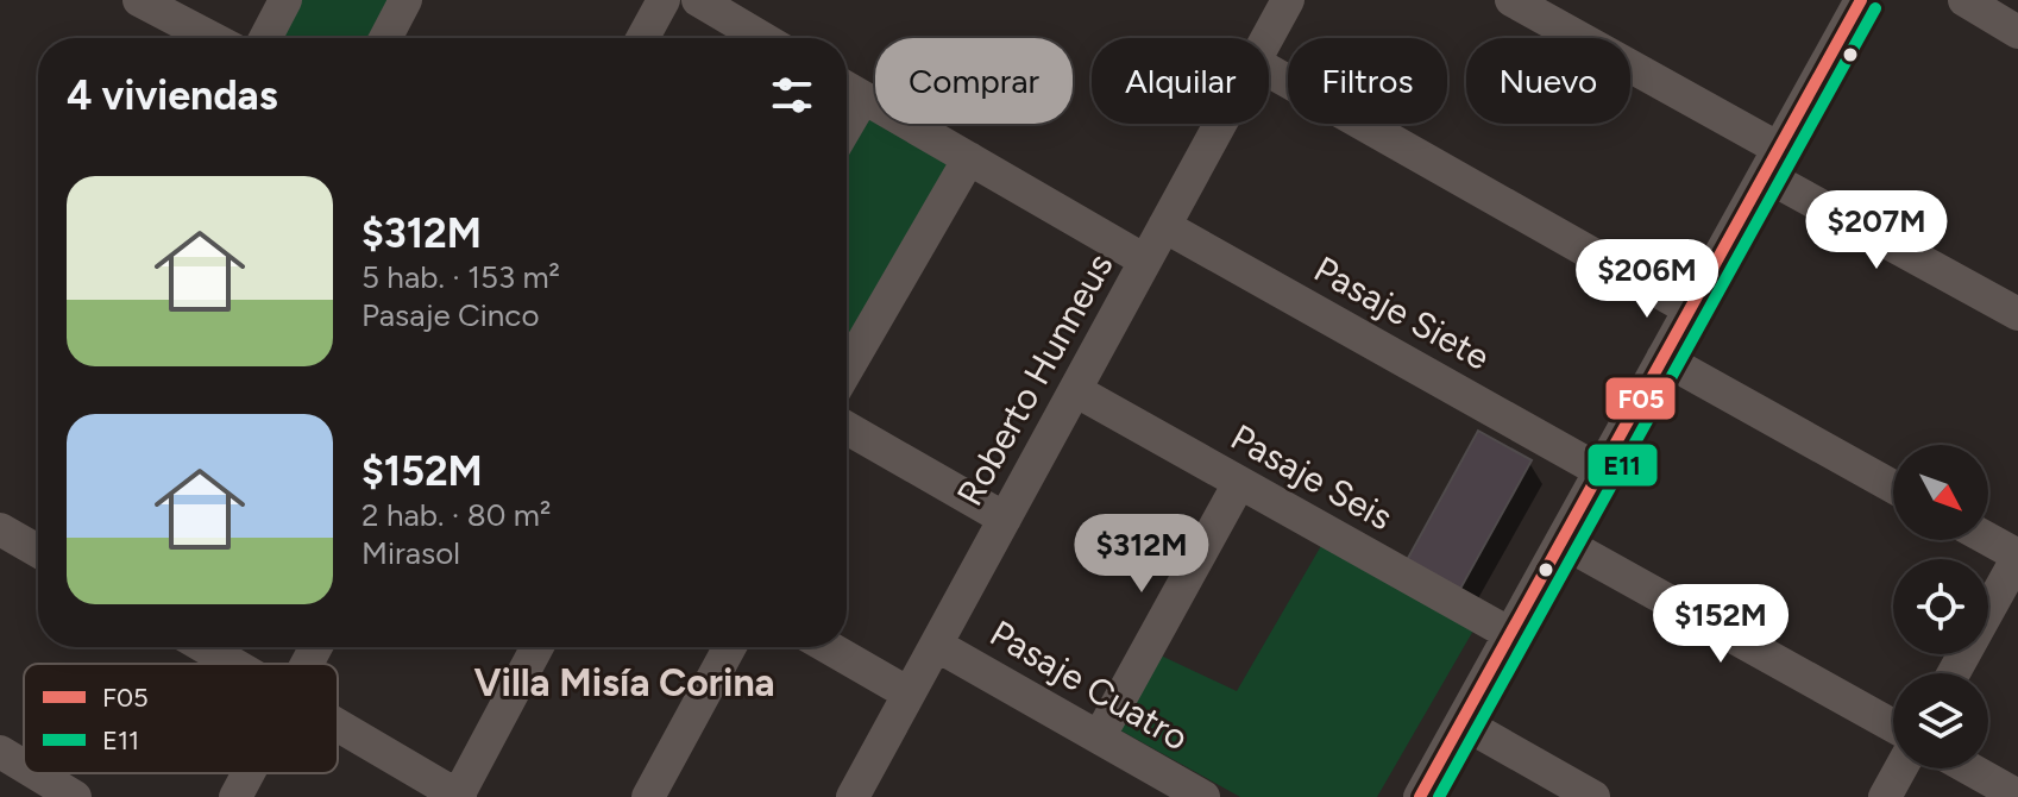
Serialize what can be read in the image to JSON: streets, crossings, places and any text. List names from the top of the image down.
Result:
{
  "streets": {
    "street": [
      "Pasaje Siete",
      "Roberto Hunneus",
      "Pasaje Seis",
      "Pasaje Cuatro"
    ]
  },
  "crossings": [
    ["Pasaje Siete", "Roberto Hunneus"],
    ["Roberto Hunneus", "Pasaje Seis"],
    ["Roberto Hunneus", "Pasaje Cuatro"]
  ],
  "districts": ["Villa Misía Corina"],
  "lines": ["transit line F05", "transit line E11"],
  "legend": ["F05", "E11"],
  "north": "bottom right",
  "page": {
    "chip": [
      "Comprar",
      "Alquilar",
      "Filtros",
      "Nuevo"
    ],
    "heading": "4 viviendas",
    "list": [
      {
        "name": "$312M",
        "note": "5 hab. · 153 m² · Pasaje Cinco"
      },
      {
        "name": "$152M",
        "note": "2 hab. · 80 m² · Mirasol"
      }
    ],
    "price": [
      "$207M",
      "$206M",
      "$312M",
      "$152M"
    ]
  }
}
